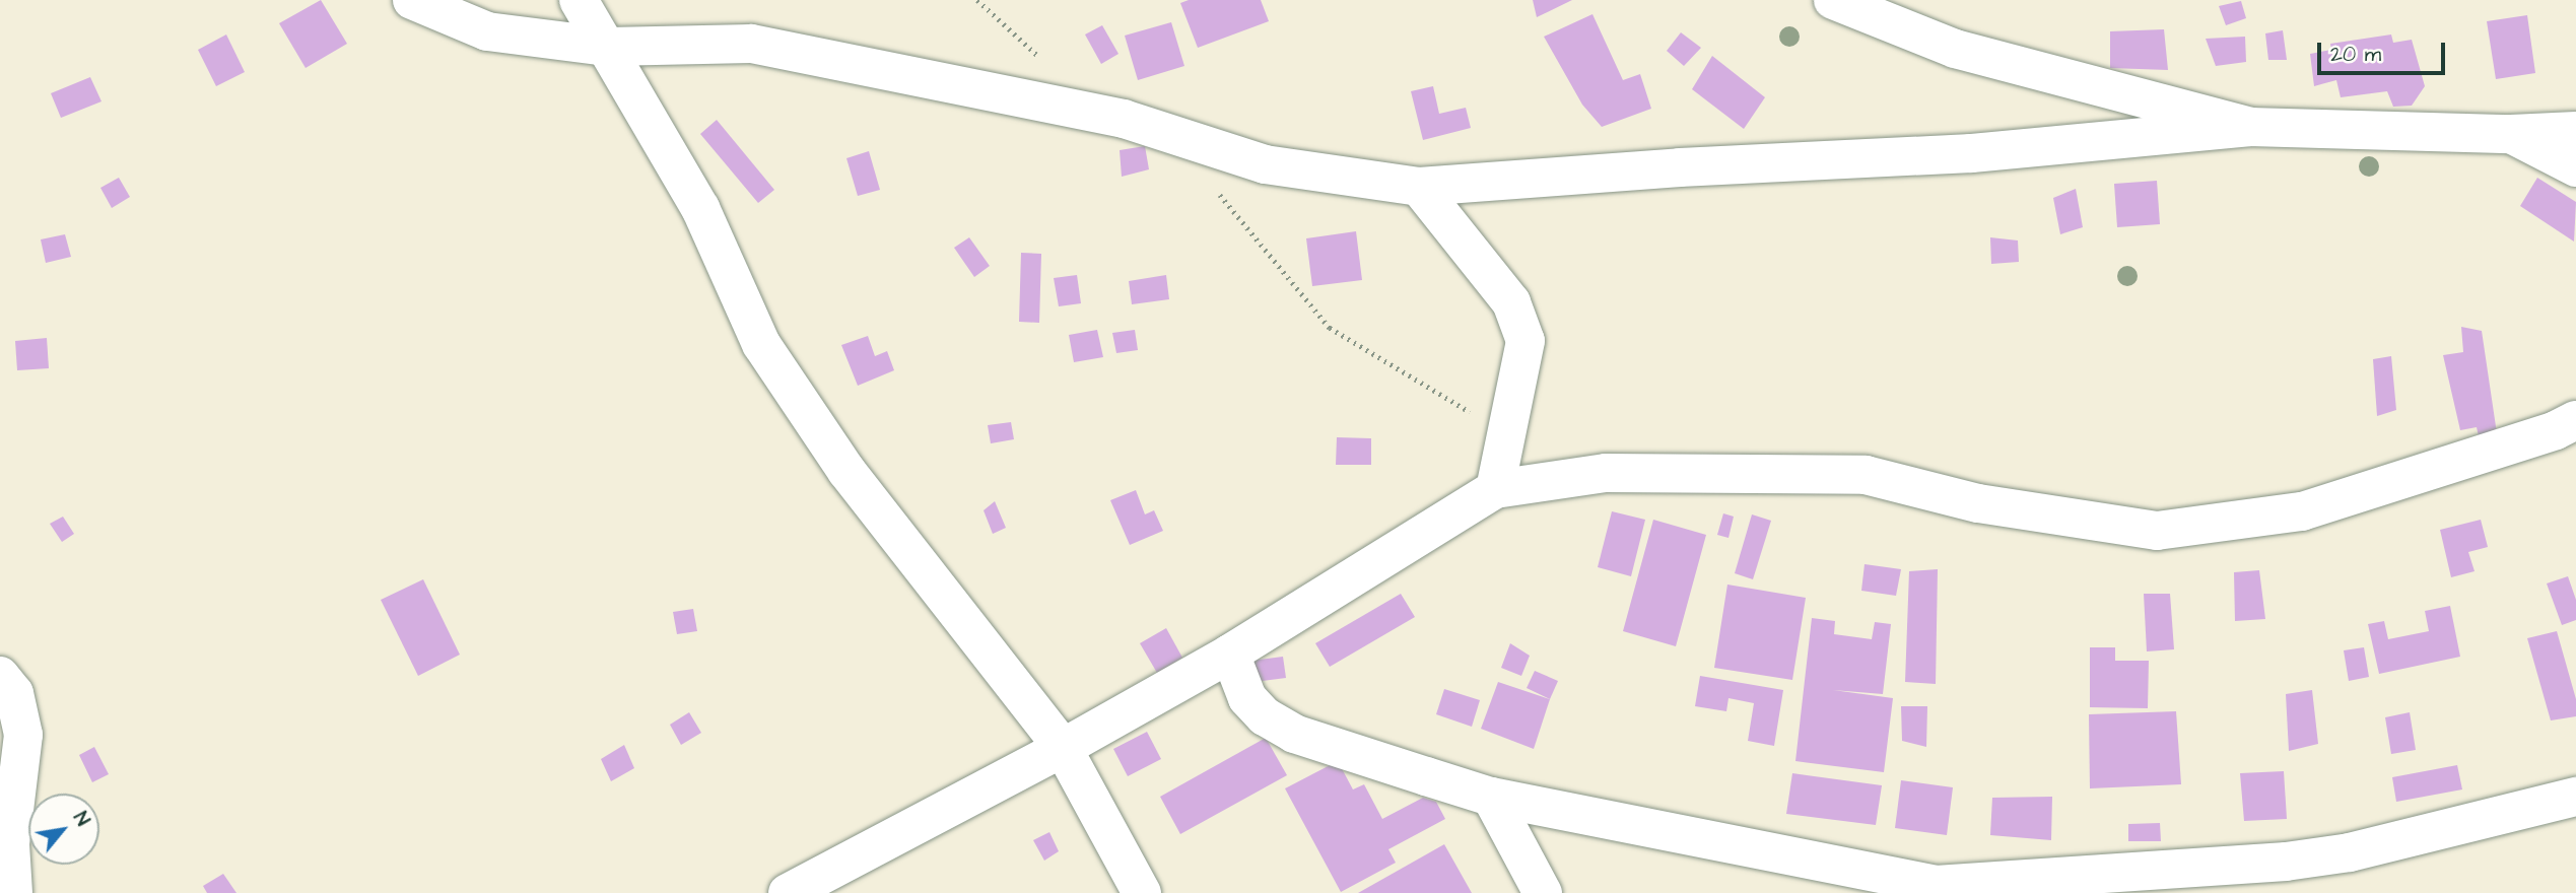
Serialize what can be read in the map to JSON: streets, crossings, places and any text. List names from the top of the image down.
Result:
{
  "scale_bar": "20 m",
  "north": "top right"
}
